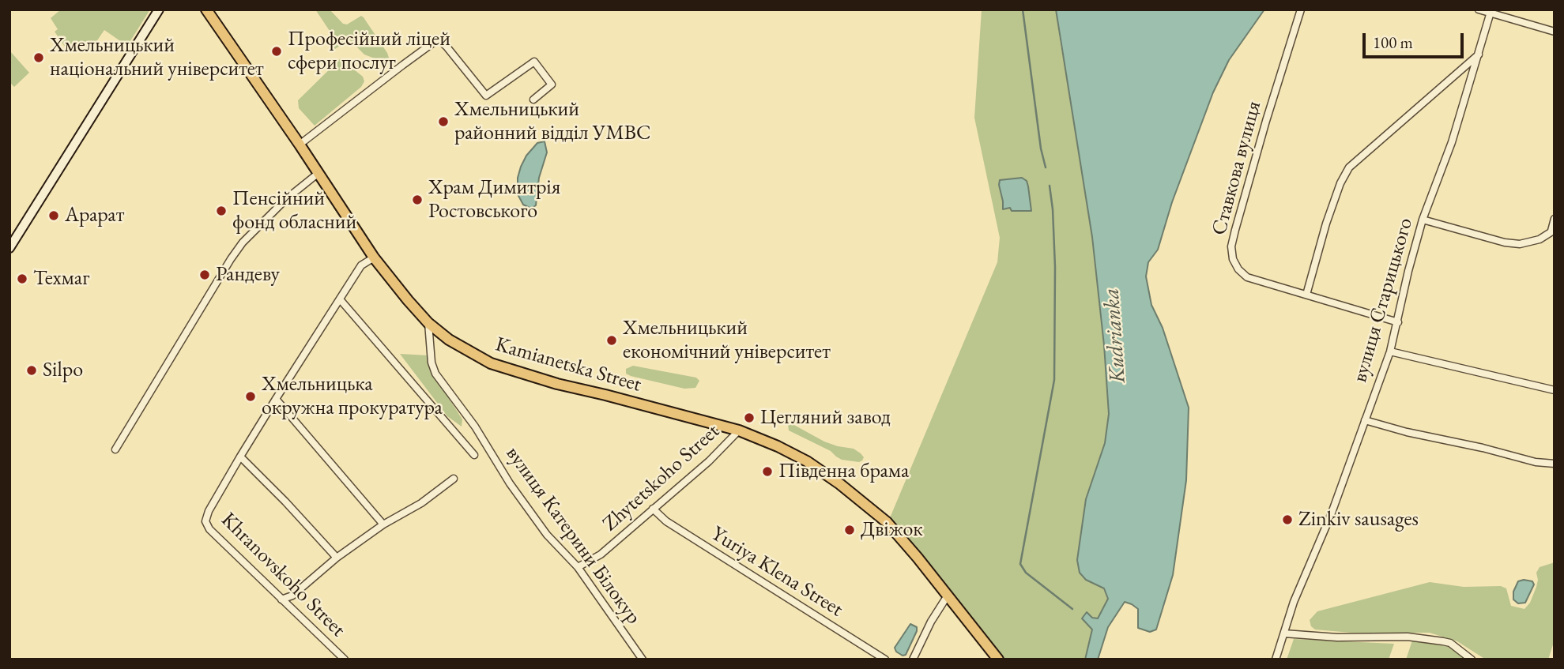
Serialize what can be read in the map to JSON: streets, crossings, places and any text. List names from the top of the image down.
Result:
{
  "streets": {
    "main road": ["Kamianetska Street"],
    "street": [
      "Ставкова вулиця",
      "вулиця Старицького",
      "Zhytetskoho Street",
      "вулиця Катерини Білокур",
      "Yuriya Klena Street",
      "Khranovskoho Street"
    ]
  },
  "crossings": [
    ["Ставкова вулиця", "вулиця Старицького"],
    ["Kamianetska Street", "Zhytetskoho Street"],
    ["Kamianetska Street", "вулиця Катерини Білокур"],
    ["Zhytetskoho Street", "вулиця Катерини Білокур"],
    ["Zhytetskoho Street", "Yuriya Klena Street"]
  ],
  "water": ["Kudrianka"],
  "places": [
    "Професійний ліцей сфери послуг",
    "Хмельницький національний університет",
    "Хмельницький районний відділ УМВС",
    "Храм Димитрія Ростовського",
    "Пенсійний фонд обласний",
    "Арарат",
    "Рандеву",
    "Техмаг",
    "Хмельницький економічний університет",
    "Silpo",
    "Хмельницька окружна прокуратура",
    "Цегляний завод",
    "Південна брама",
    "Zinkiv sausages",
    "Двіжок"
  ],
  "scale_bar": "100 m"
}
